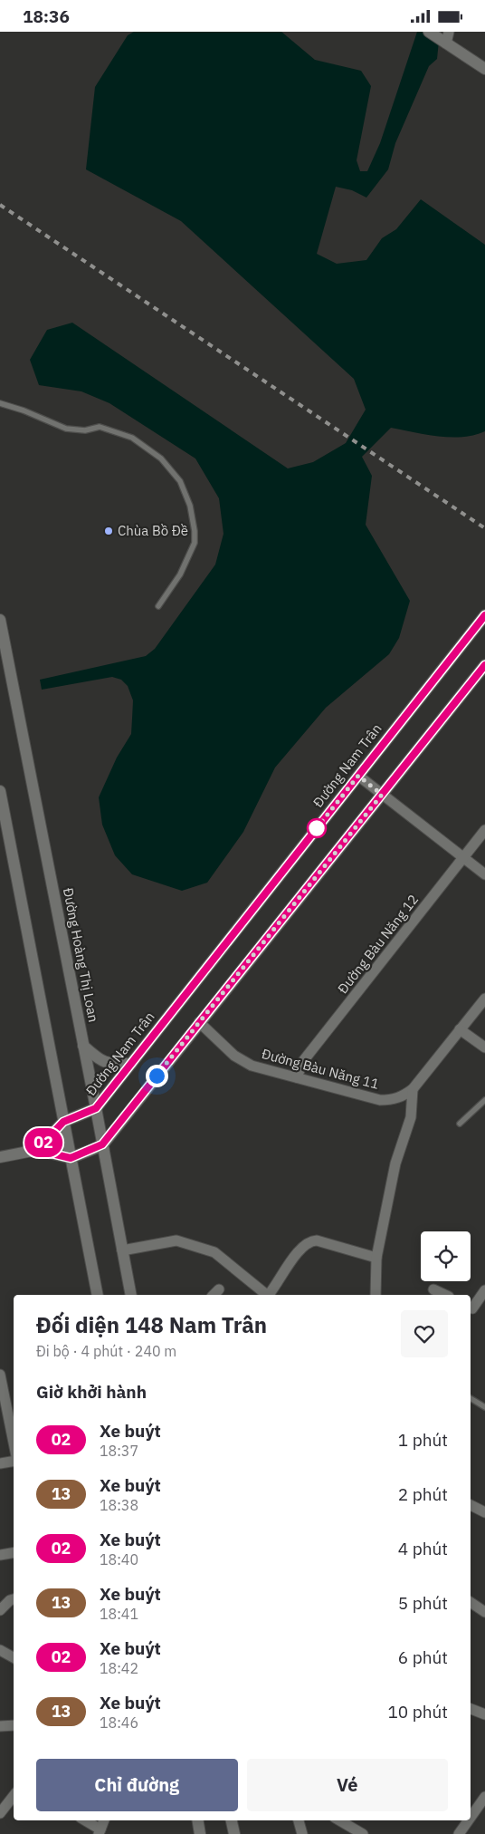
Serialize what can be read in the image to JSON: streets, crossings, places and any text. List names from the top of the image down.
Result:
{
  "streets": {
    "street": [
      "Đường Nam Trân",
      "Đường Bàu Năng 12",
      "Đường Hoàng Thị Loan",
      "Đường Bàu Năng 11"
    ]
  },
  "crossings": [
    ["Đường Nam Trân", "Đường Hoàng Thị Loan"],
    ["Đường Bàu Năng 12", "Đường Bàu Năng 11"]
  ],
  "places": ["Chùa Bồ Đề"],
  "lines": ["bus line 02"],
  "page": {
    "status": "18:36",
    "on_map": "02",
    "heading": [
      ["Đối diện 148 Nam Trân", "Đi bộ · 4 phút · 240 m"],
      "Giờ khởi hành"
    ],
    "list": [
      {
        "mark": "02",
        "name": "Xe buýt",
        "note": "18:37",
        "value": "1 phút"
      },
      {
        "mark": "13",
        "name": "Xe buýt",
        "note": "18:38",
        "value": "2 phút"
      },
      {
        "mark": "02",
        "name": "Xe buýt",
        "note": "18:40",
        "value": "4 phút"
      },
      {
        "mark": "13",
        "name": "Xe buýt",
        "note": "18:41",
        "value": "5 phút"
      },
      {
        "mark": "02",
        "name": "Xe buýt",
        "note": "18:42",
        "value": "6 phút"
      },
      {
        "mark": "13",
        "name": "Xe buýt",
        "note": "18:46",
        "value": "10 phút"
      }
    ],
    "buttons": ["Chỉ đường", "Vé"]
  }
}
